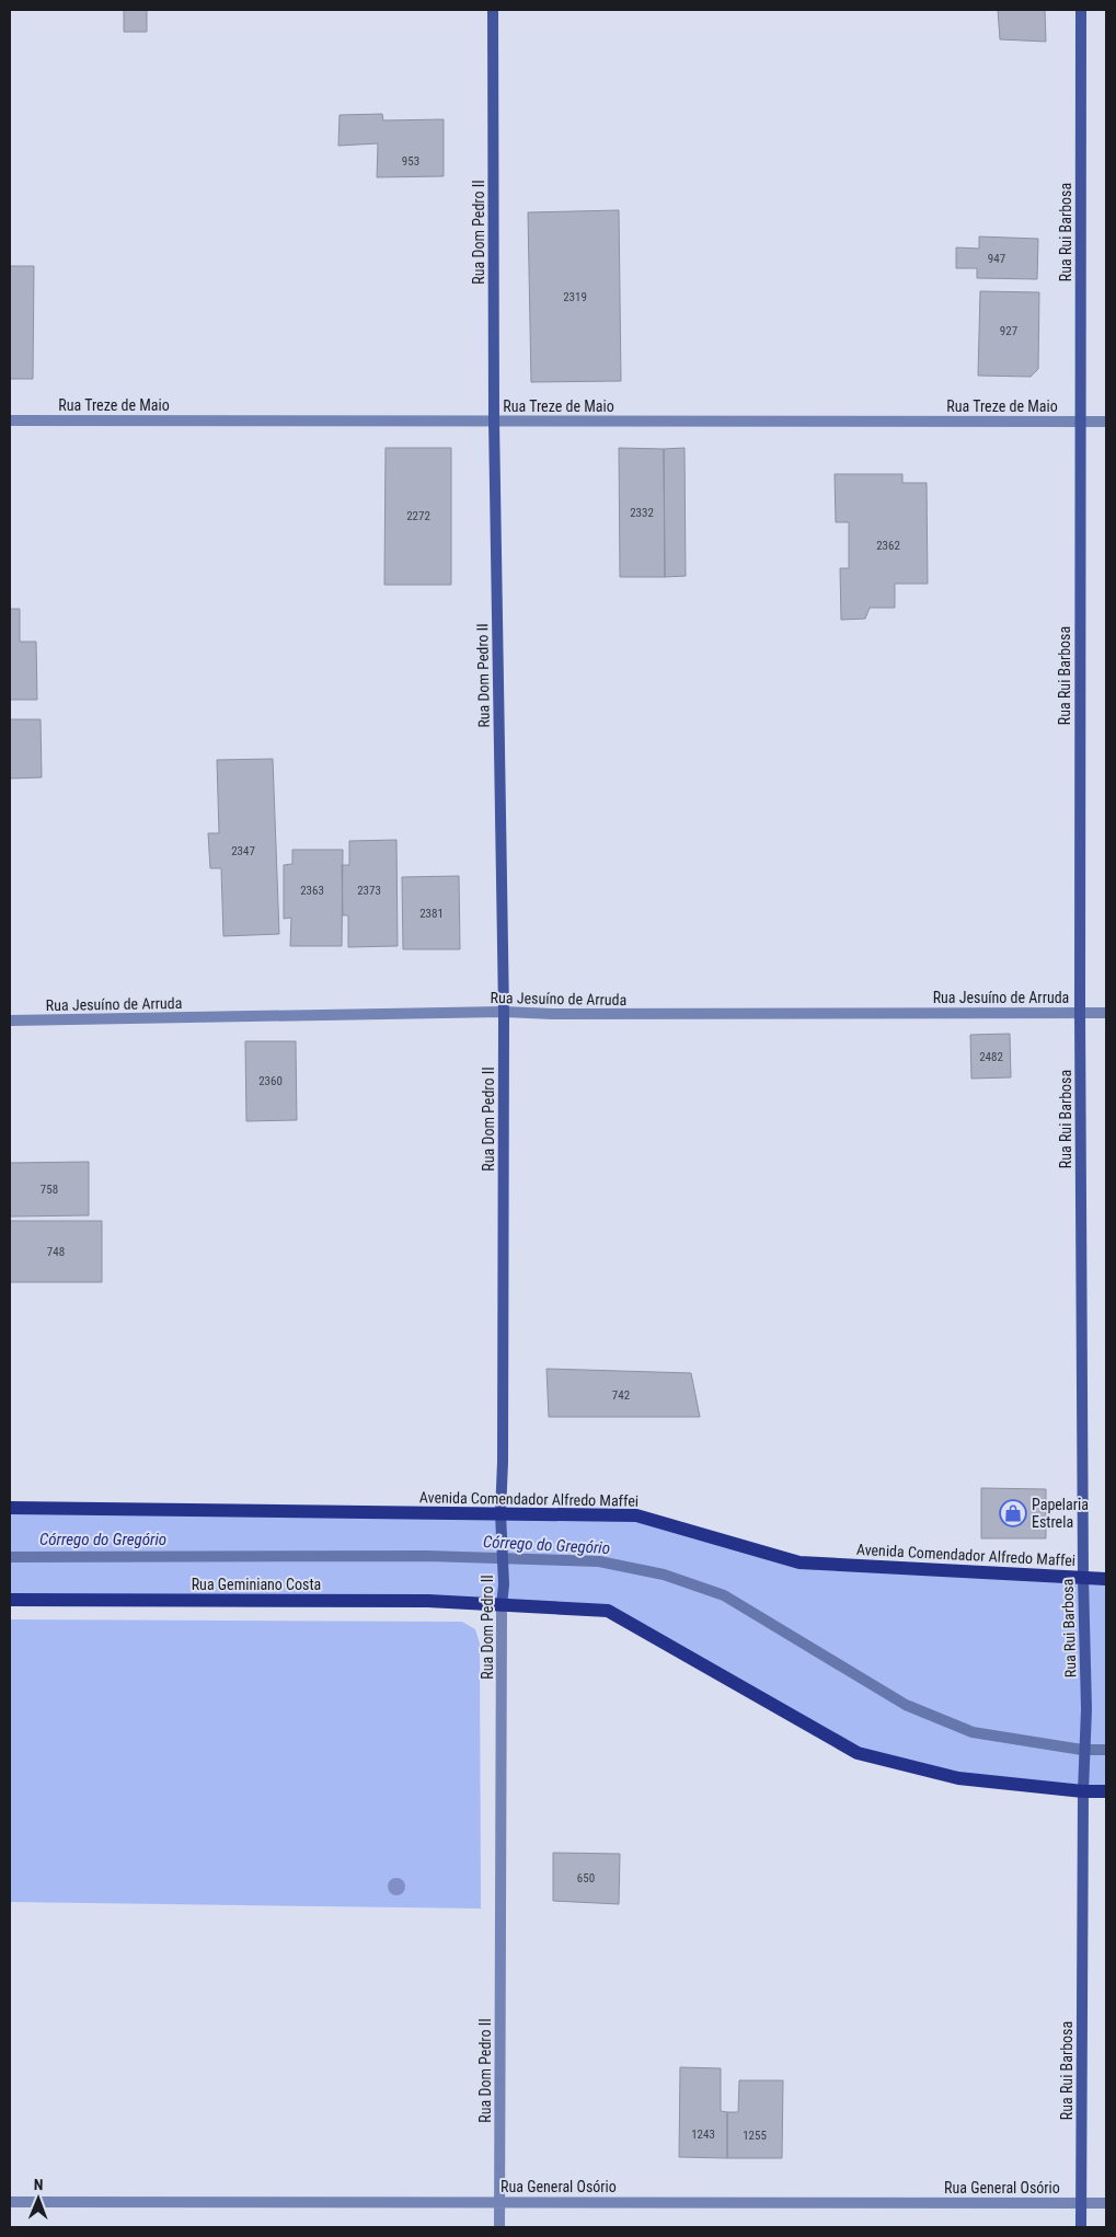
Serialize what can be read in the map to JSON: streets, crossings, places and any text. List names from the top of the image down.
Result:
{
  "streets": {
    "main road": [
      "Rua Dom Pedro II",
      "Rua Rui Barbosa",
      "Avenida Comendador Alfredo Maffei",
      "Rua Geminiano Costa"
    ],
    "street": ["Rua Treze de Maio", "Rua Jesuíno de Arruda", "Rua General Osório"]
  },
  "crossings": [
    ["Rua Dom Pedro II", "Rua Treze de Maio"],
    ["Rua Dom Pedro II", "Rua Jesuíno de Arruda"],
    ["Rua Dom Pedro II", "Avenida Comendador Alfredo Maffei"],
    ["Rua Dom Pedro II", "Rua Geminiano Costa"],
    ["Rua Dom Pedro II", "Rua General Osório"],
    ["Rua Rui Barbosa", "Rua Treze de Maio"],
    ["Rua Rui Barbosa", "Rua Jesuíno de Arruda"],
    ["Rua Rui Barbosa", "Avenida Comendador Alfredo Maffei"],
    ["Rua Rui Barbosa", "Rua General Osório"]
  ],
  "water": ["Córrego do Gregório"],
  "places": {
    "shop": ["Papelaria Estrela"]
  },
  "house_numbers": [
    "953",
    "947",
    "2319",
    "927",
    "2332",
    "2272",
    "2362",
    "2347",
    "2363",
    "2373",
    "2381",
    "2482",
    "2360",
    "758",
    "748",
    "742",
    "650",
    "1243",
    "1255"
  ],
  "north": "top"
}
